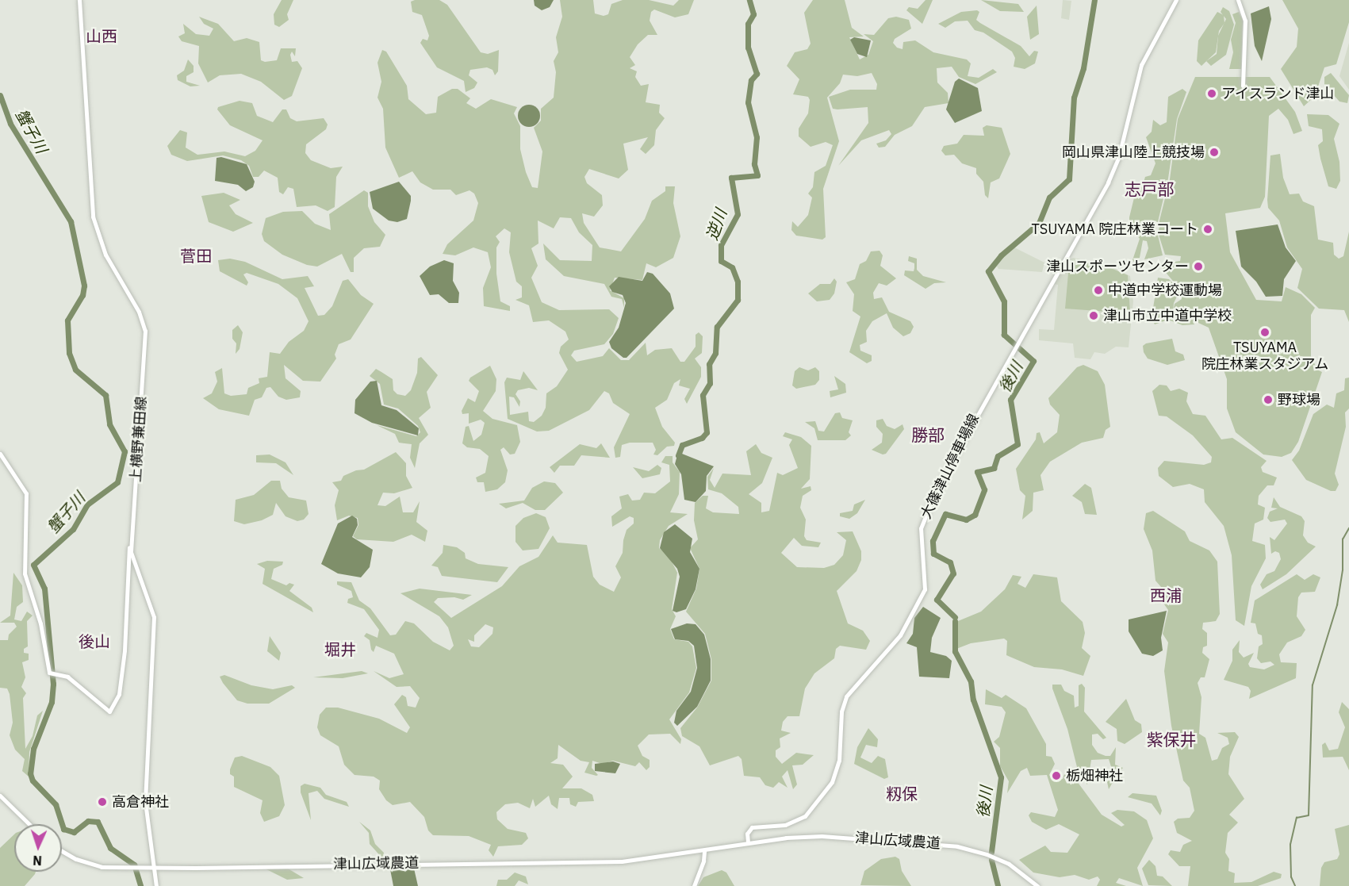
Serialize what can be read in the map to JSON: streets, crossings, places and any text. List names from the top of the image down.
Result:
{
  "streets": {
    "main road": ["上横野兼田線", "大篠津山停車場線", "津山広域農道"]
  },
  "crossings": [
    ["上横野兼田線", "津山広域農道"],
    ["大篠津山停車場線", "津山広域農道"]
  ],
  "districts": [
    "山西",
    "志戸部",
    "菅田",
    "勝部",
    "西浦",
    "後山",
    "堀井",
    "紫保井",
    "籾保"
  ],
  "water": ["蟹子川", "逆川", "後川"],
  "places": [
    "アイスランド津山",
    "岡山県津山陸上競技場",
    "TSUYAMA 院庄林業コート",
    "津山スポーツセンター",
    "中道中学校運動場",
    "津山市立中道中学校",
    "TSUYAMA 院庄林業スタジアム",
    "野球場",
    "栃畑神社",
    "高倉神社"
  ],
  "north": "bottom"
}
